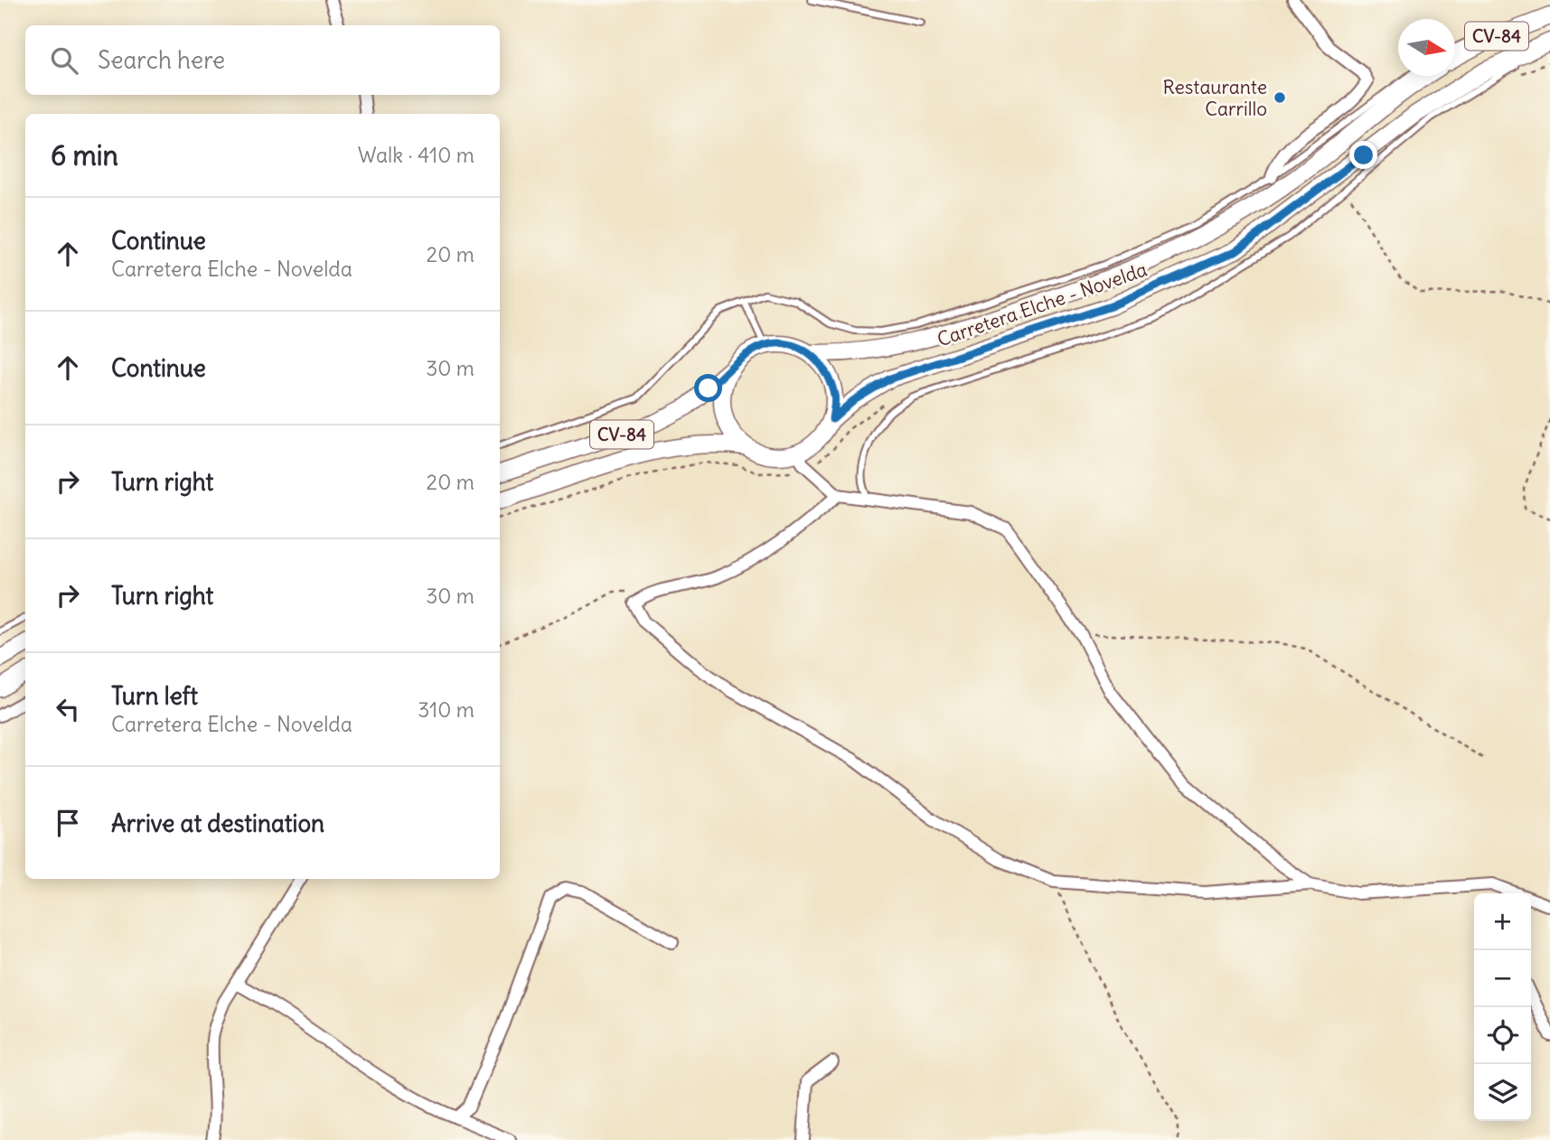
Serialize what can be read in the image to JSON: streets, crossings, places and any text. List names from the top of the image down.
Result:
{
  "streets": {
    "main road": ["CV-84", "Carretera Elche - Novelda"]
  },
  "crossings": [
    ["CV-84", "Carretera Elche - Novelda"]
  ],
  "places": ["Restaurante Carrillo"],
  "north": "right",
  "page": {
    "search": "Search here",
    "heading": ["6 min", "Walk · 410 m"],
    "list": [
      ["Continue", "Carretera Elche - Novelda", "20 m"],
      ["Continue", "30 m"],
      ["Turn right", "20 m"],
      ["Turn right", "30 m"],
      ["Turn left", "Carretera Elche - Novelda", "310 m"],
      "Arrive at destination"
    ],
    "map_buttons": ["+", "−"]
  }
}
